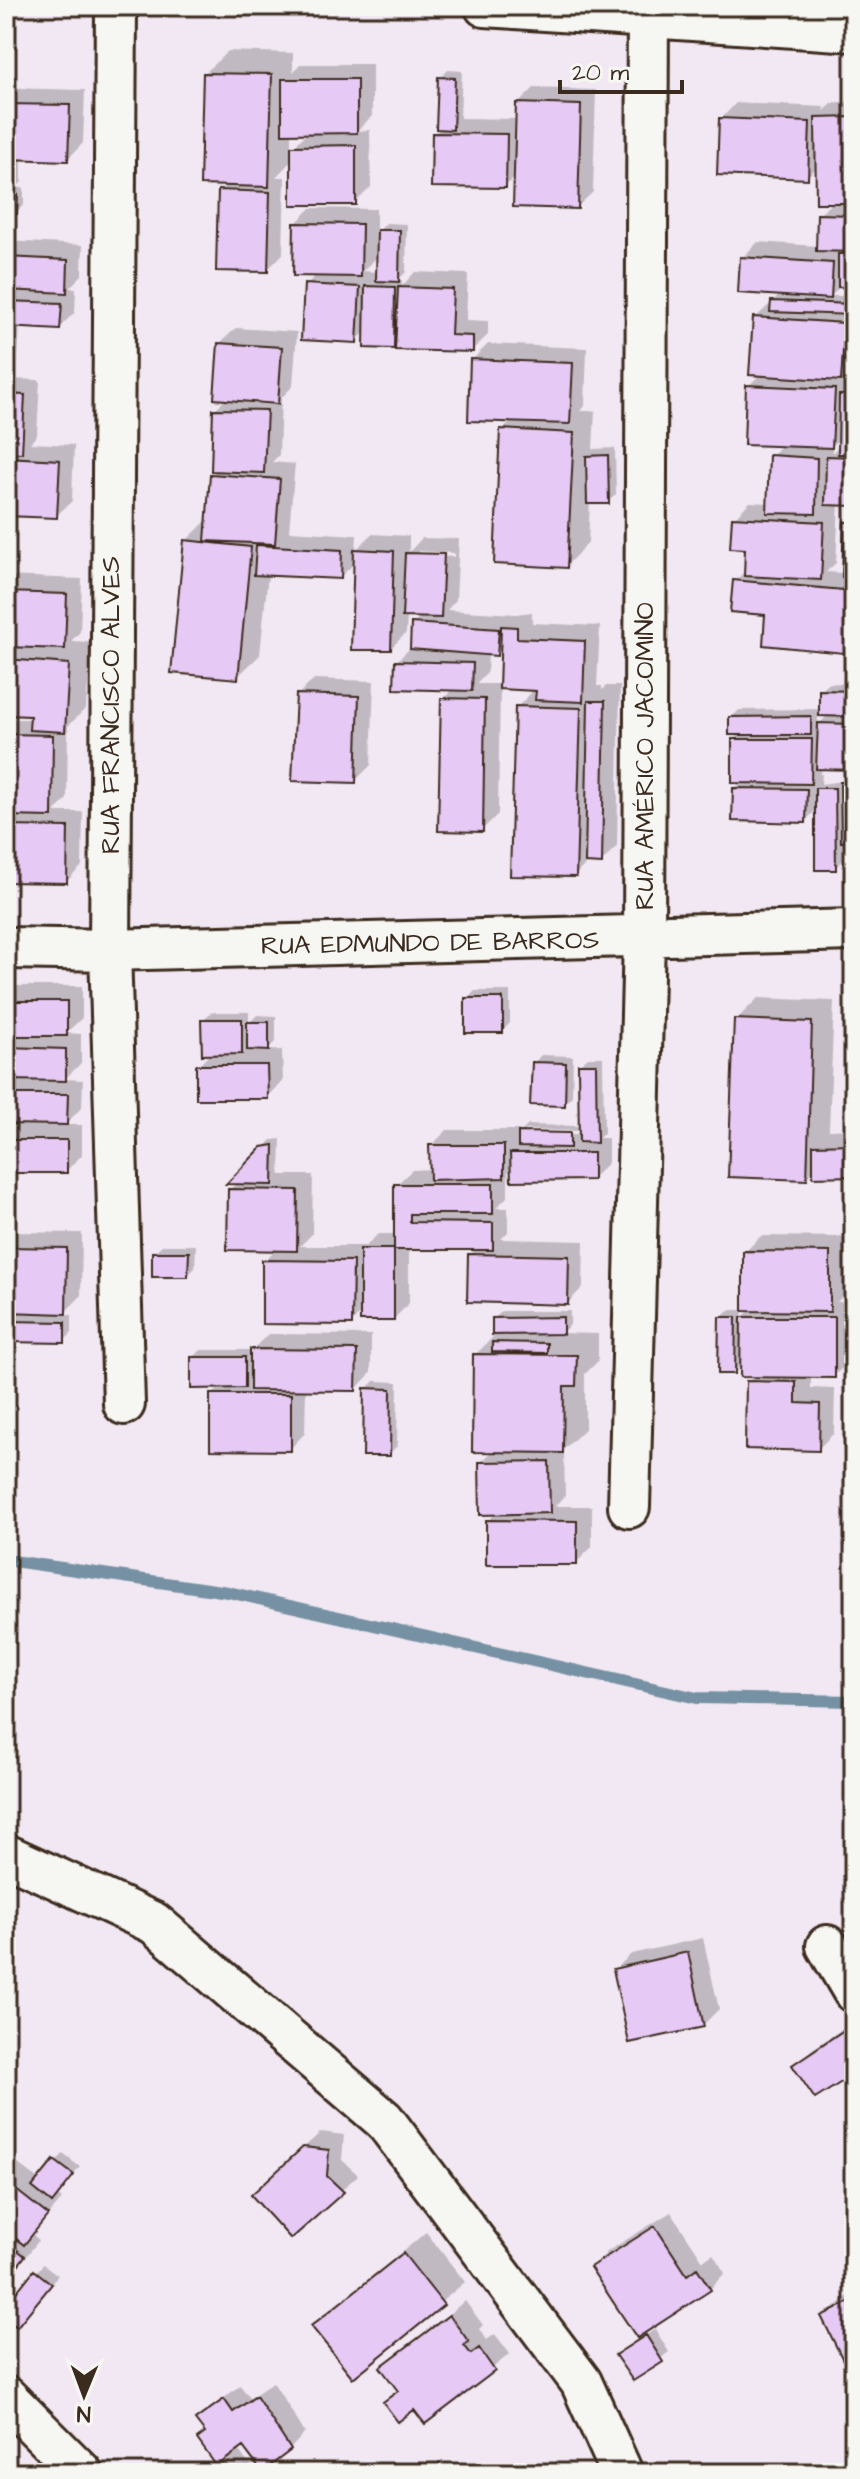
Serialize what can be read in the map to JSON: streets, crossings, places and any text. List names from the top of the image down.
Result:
{
  "streets": {
    "street": ["RUA FRANCISCO ALVES", "RUA AMÉRICO JACOMINO", "RUA EDMUNDO DE BARROS"]
  },
  "crossings": [
    ["RUA FRANCISCO ALVES", "RUA EDMUNDO DE BARROS"],
    ["RUA AMÉRICO JACOMINO", "RUA EDMUNDO DE BARROS"]
  ],
  "scale_bar": "20 m",
  "north": "bottom"
}
